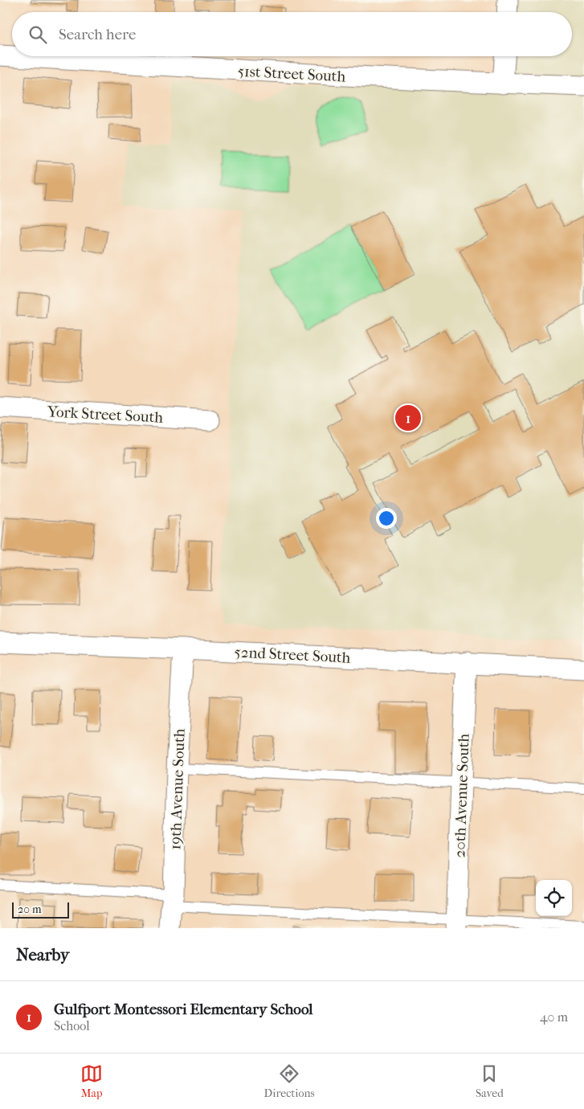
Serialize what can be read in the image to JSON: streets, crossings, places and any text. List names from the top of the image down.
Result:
{
  "streets": {
    "street": [
      "51st Street South",
      "York Street South",
      "52nd Street South",
      "19th Avenue South",
      "20th Avenue South"
    ]
  },
  "crossings": [
    ["52nd Street South", "19th Avenue South"],
    ["52nd Street South", "20th Avenue South"]
  ],
  "scale_bar": "20 m",
  "page": {
    "search": "Search here",
    "pins": "1",
    "scale": "20 m",
    "heading": "Nearby",
    "list": [
      {
        "mark": "1",
        "name": "Gulfport Montessori Elementary School",
        "note": "School",
        "value": "40 m"
      }
    ],
    "nav": ["Map", "Directions", "Saved"]
  }
}
